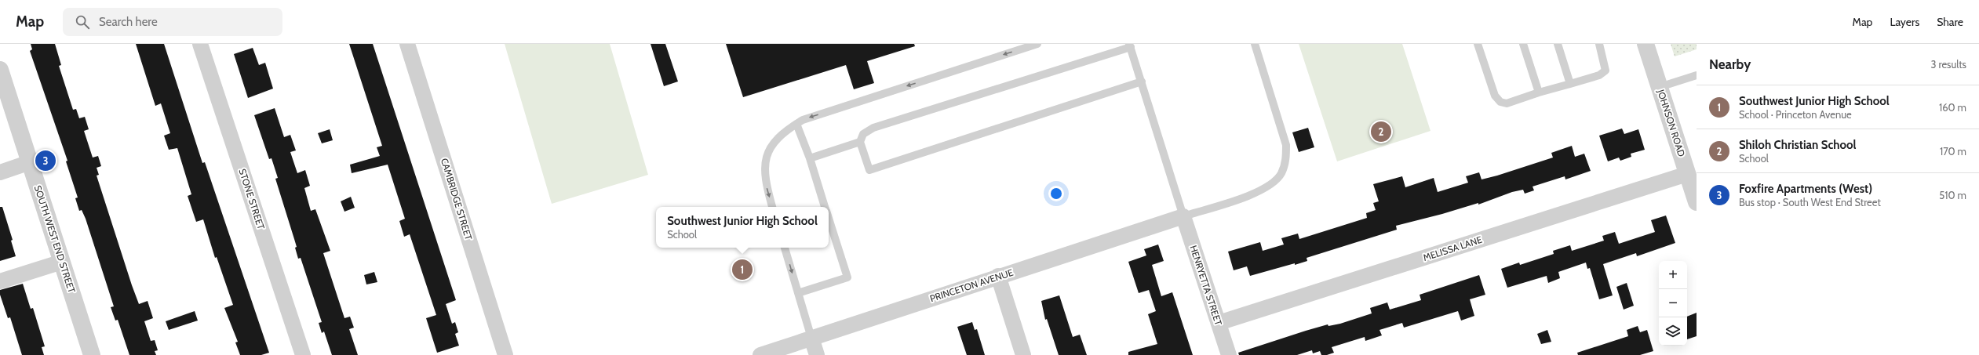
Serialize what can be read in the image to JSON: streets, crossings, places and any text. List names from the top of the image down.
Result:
{
  "streets": {
    "street": [
      "JOHNSON ROAD",
      "STONE STREET",
      "CAMBRIDGE STREET",
      "SOUTH WEST END STREET",
      "MELISSA LANE",
      "PRINCETON AVENUE",
      "HENRYETTA STREET"
    ]
  },
  "crossings": [
    ["JOHNSON ROAD", "MELISSA LANE"],
    ["MELISSA LANE", "HENRYETTA STREET"],
    ["PRINCETON AVENUE", "HENRYETTA STREET"]
  ],
  "page": {
    "header": "Map",
    "search": "Search here",
    "nav": ["Map", "Layers", "Share"],
    "heading": ["Nearby", "3 results"],
    "list": [
      {
        "mark": "1",
        "name": "Southwest Junior High School",
        "note": "School · Princeton Avenue",
        "value": "160 m"
      },
      {
        "mark": "2",
        "name": "Shiloh Christian School",
        "note": "School",
        "value": "170 m"
      },
      {
        "mark": "3",
        "name": "Foxfire Apartments (West)",
        "note": "Bus stop · South West End Street",
        "value": "510 m"
      }
    ],
    "pins": ["2", "3", "1"],
    "popup": ["Southwest Junior High School", "School"],
    "map_buttons": ["+", "−"]
  }
}
